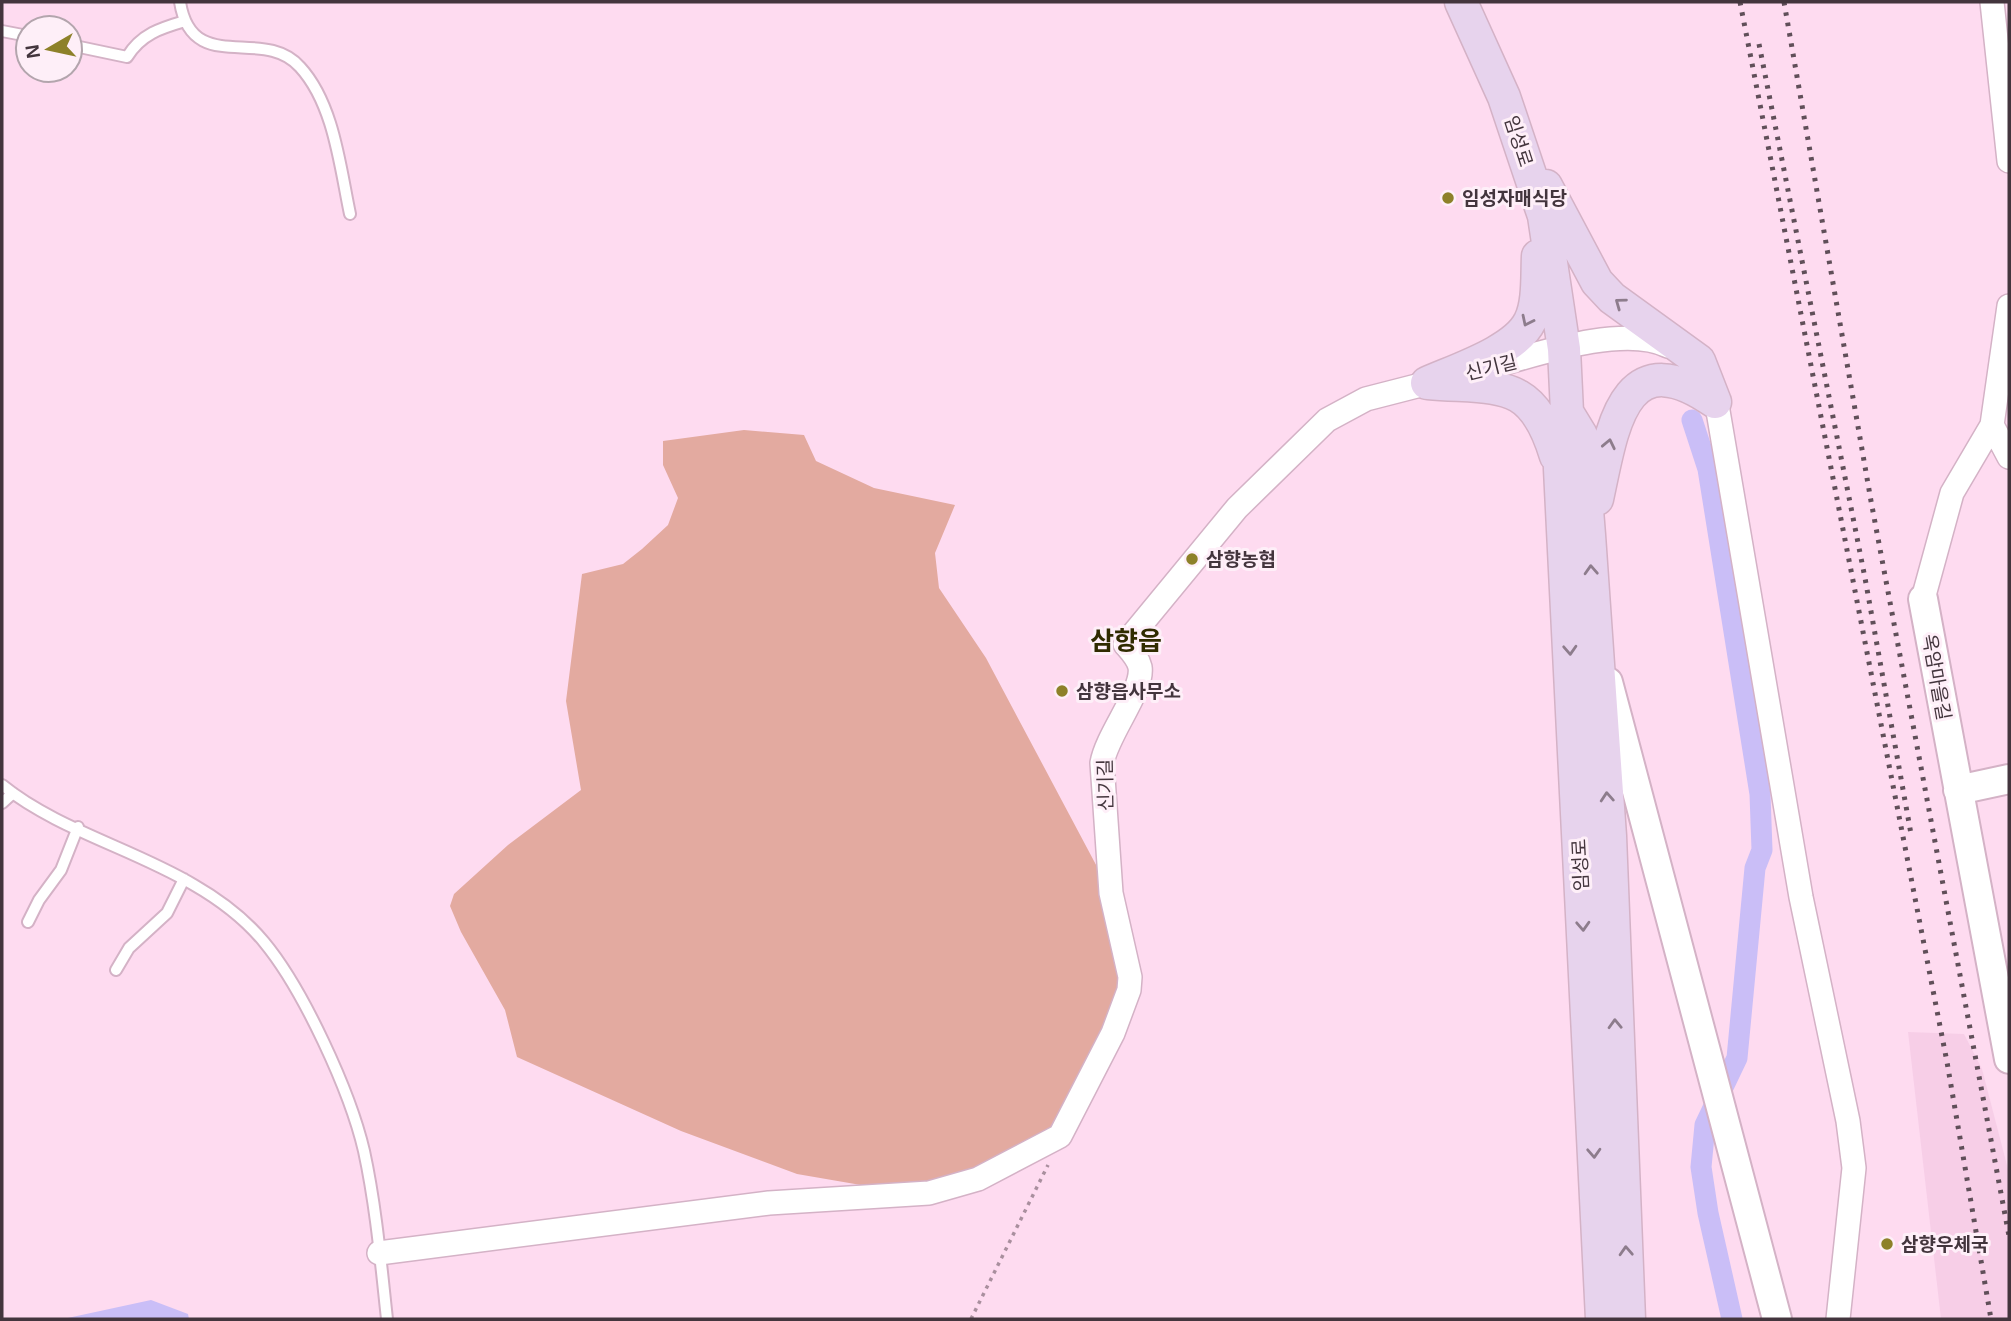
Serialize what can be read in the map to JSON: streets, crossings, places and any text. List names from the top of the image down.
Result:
{
  "streets": {
    "main road": ["임성로"],
    "street": ["신기길", "옥암마을길"]
  },
  "crossings": [
    ["임성로", "신기길"]
  ],
  "districts": ["삼향읍"],
  "places": [
    "임성자매식당",
    "삼향농협",
    "삼향읍사무소",
    "삼향우체국"
  ],
  "north": "left"
}
